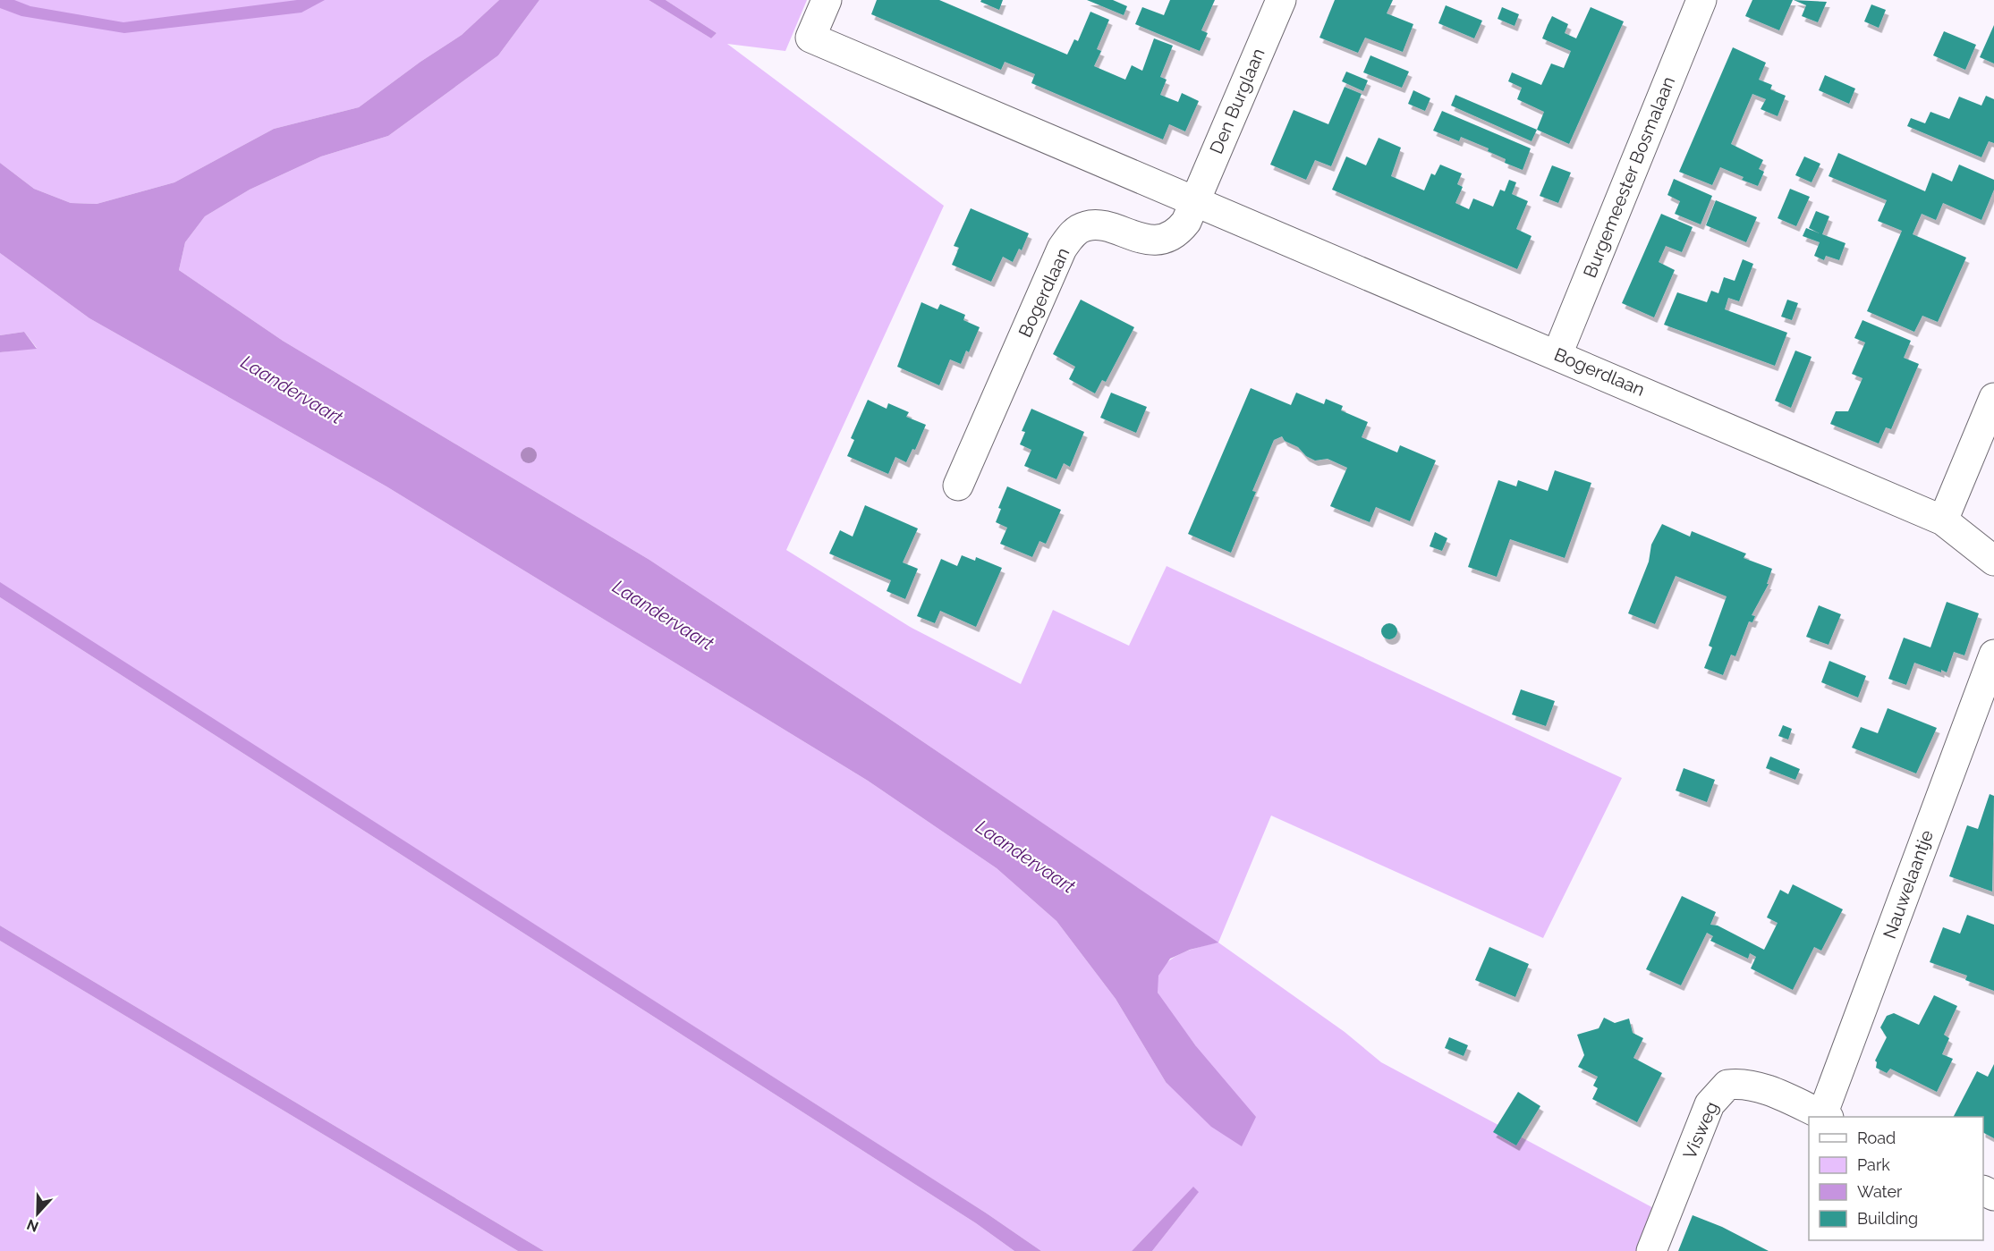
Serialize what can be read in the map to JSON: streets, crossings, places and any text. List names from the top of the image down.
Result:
{
  "streets": {
    "street": [
      "Den Burglaan",
      "Burgemeester Bosmalaan",
      "Bogerdlaan",
      "Nauwelaantje",
      "Visweg"
    ]
  },
  "crossings": [
    ["Den Burglaan", "Bogerdlaan"],
    ["Burgemeester Bosmalaan", "Bogerdlaan"],
    ["Nauwelaantje", "Visweg"]
  ],
  "water": ["Laandervaart"],
  "legend": [
    "Road",
    "Park",
    "Water",
    "Building"
  ],
  "north": "bottom"
}
